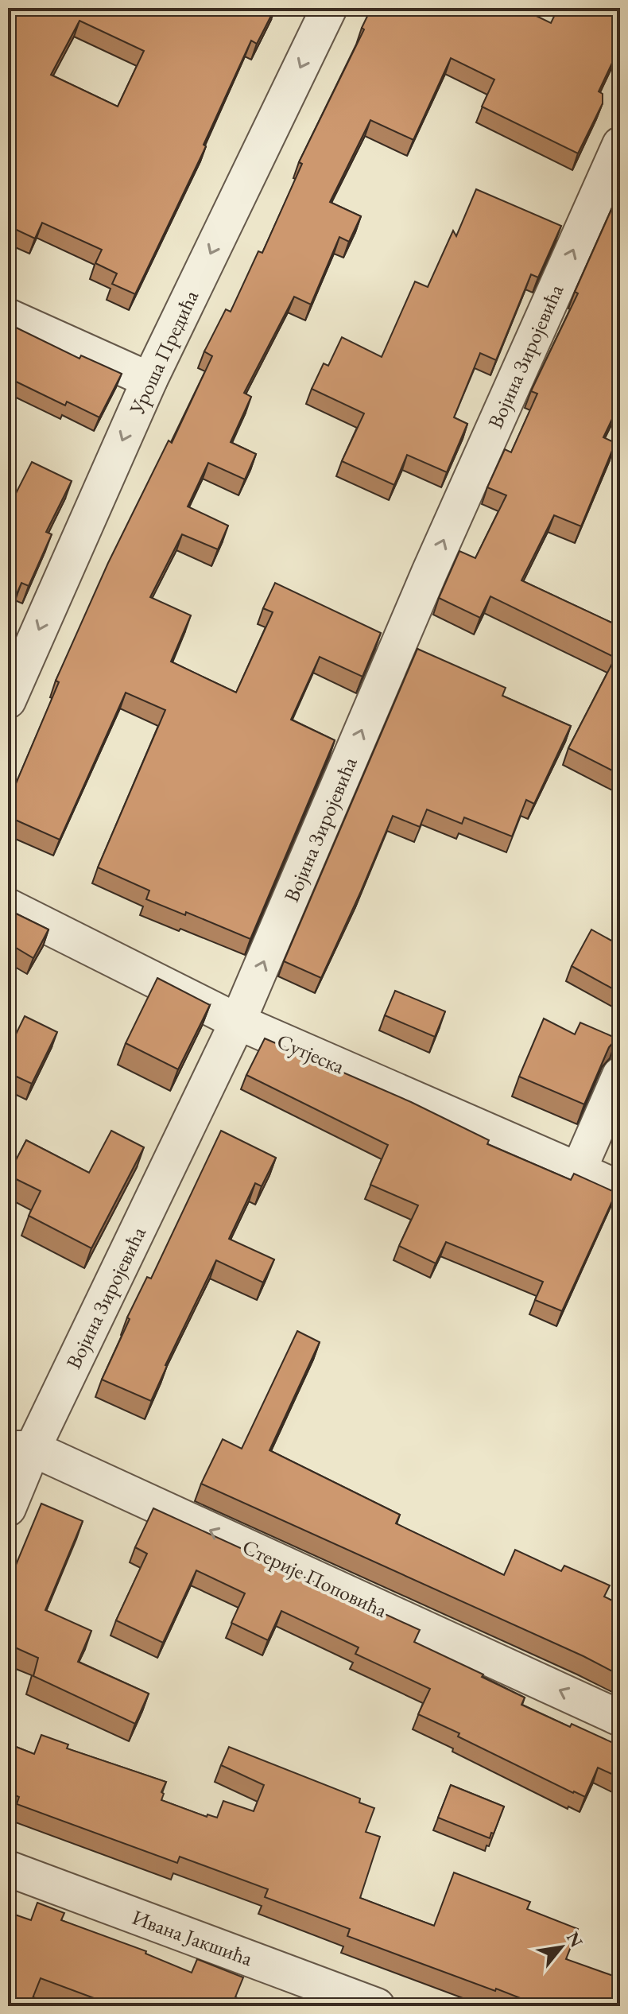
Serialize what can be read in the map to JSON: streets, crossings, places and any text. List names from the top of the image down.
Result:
{
  "streets": {
    "street": [
      "Уроша Предића",
      "Војина Зиројевића",
      "Сутјеска",
      "Стерије Поповића",
      "Ивана Јакшића"
    ]
  },
  "crossings": [
    ["Војина Зиројевића", "Сутјеска"],
    ["Војина Зиројевића", "Стерије Поповића"]
  ],
  "one_way": ["Уроша Предића", "Војина Зиројевића", "Стерије Поповића"],
  "north": "top right"
}
